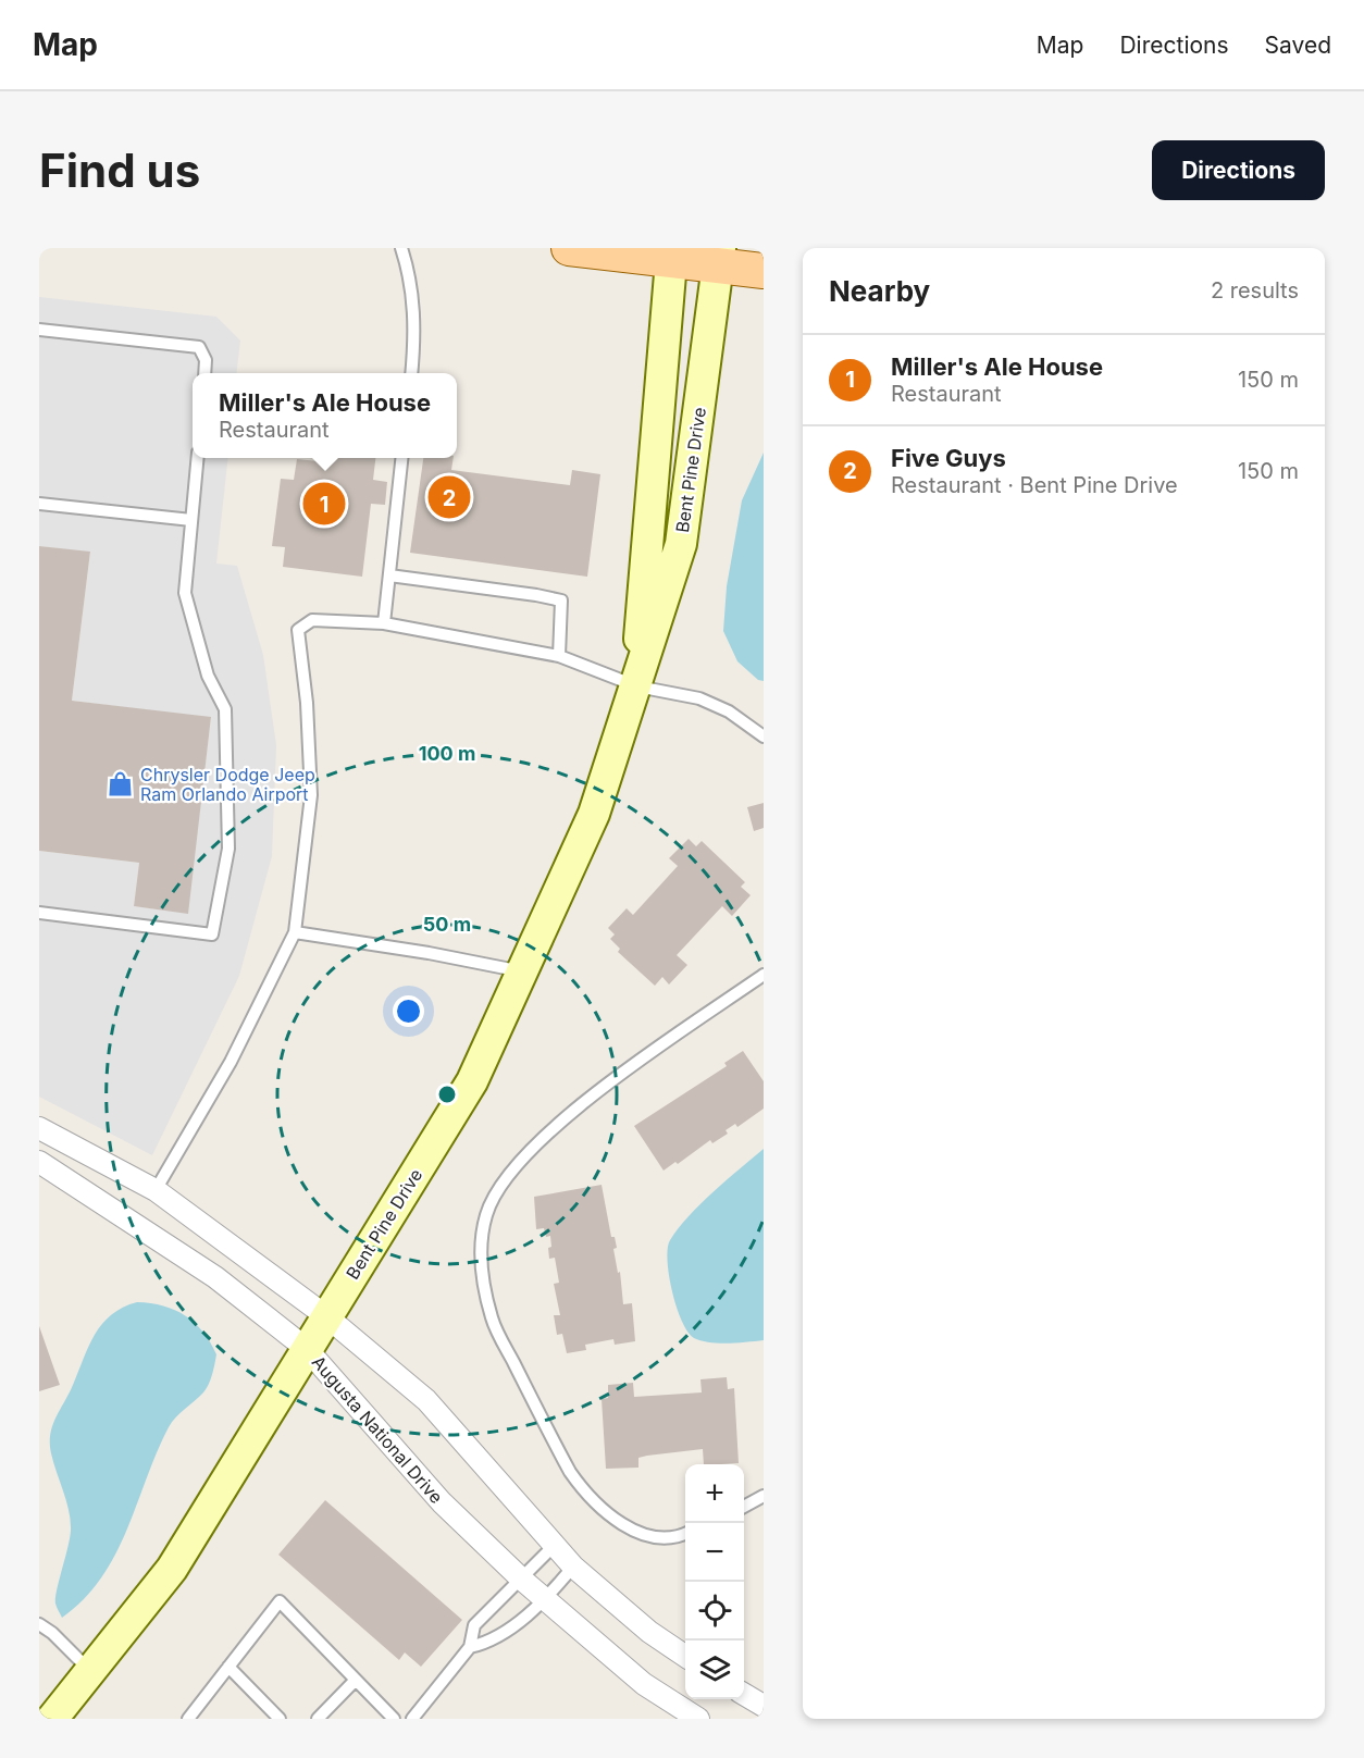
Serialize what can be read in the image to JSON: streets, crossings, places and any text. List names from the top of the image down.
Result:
{
  "streets": {
    "street": ["Bent Pine Drive", "Augusta National Drive"]
  },
  "crossings": [
    ["Bent Pine Drive", "Augusta National Drive"]
  ],
  "places": {
    "shop": ["Chrysler Dodge Jeep Ram Orlando Airport"]
  },
  "page": {
    "header": "Map",
    "nav": ["Map", "Directions", "Saved"],
    "buttons": "Directions",
    "title": "Find us",
    "heading": ["Nearby", "2 results"],
    "list": [
      {
        "mark": "1",
        "name": "Miller's Ale House",
        "note": "Restaurant",
        "value": "150 m"
      },
      {
        "mark": "2",
        "name": "Five Guys",
        "note": "Restaurant · Bent Pine Drive",
        "value": "150 m"
      }
    ],
    "popup": ["Miller's Ale House", "Restaurant"],
    "pins": ["2", "1"],
    "map_buttons": ["+", "−"]
  },
  "rings": ["100 m", "50 m"]
}
